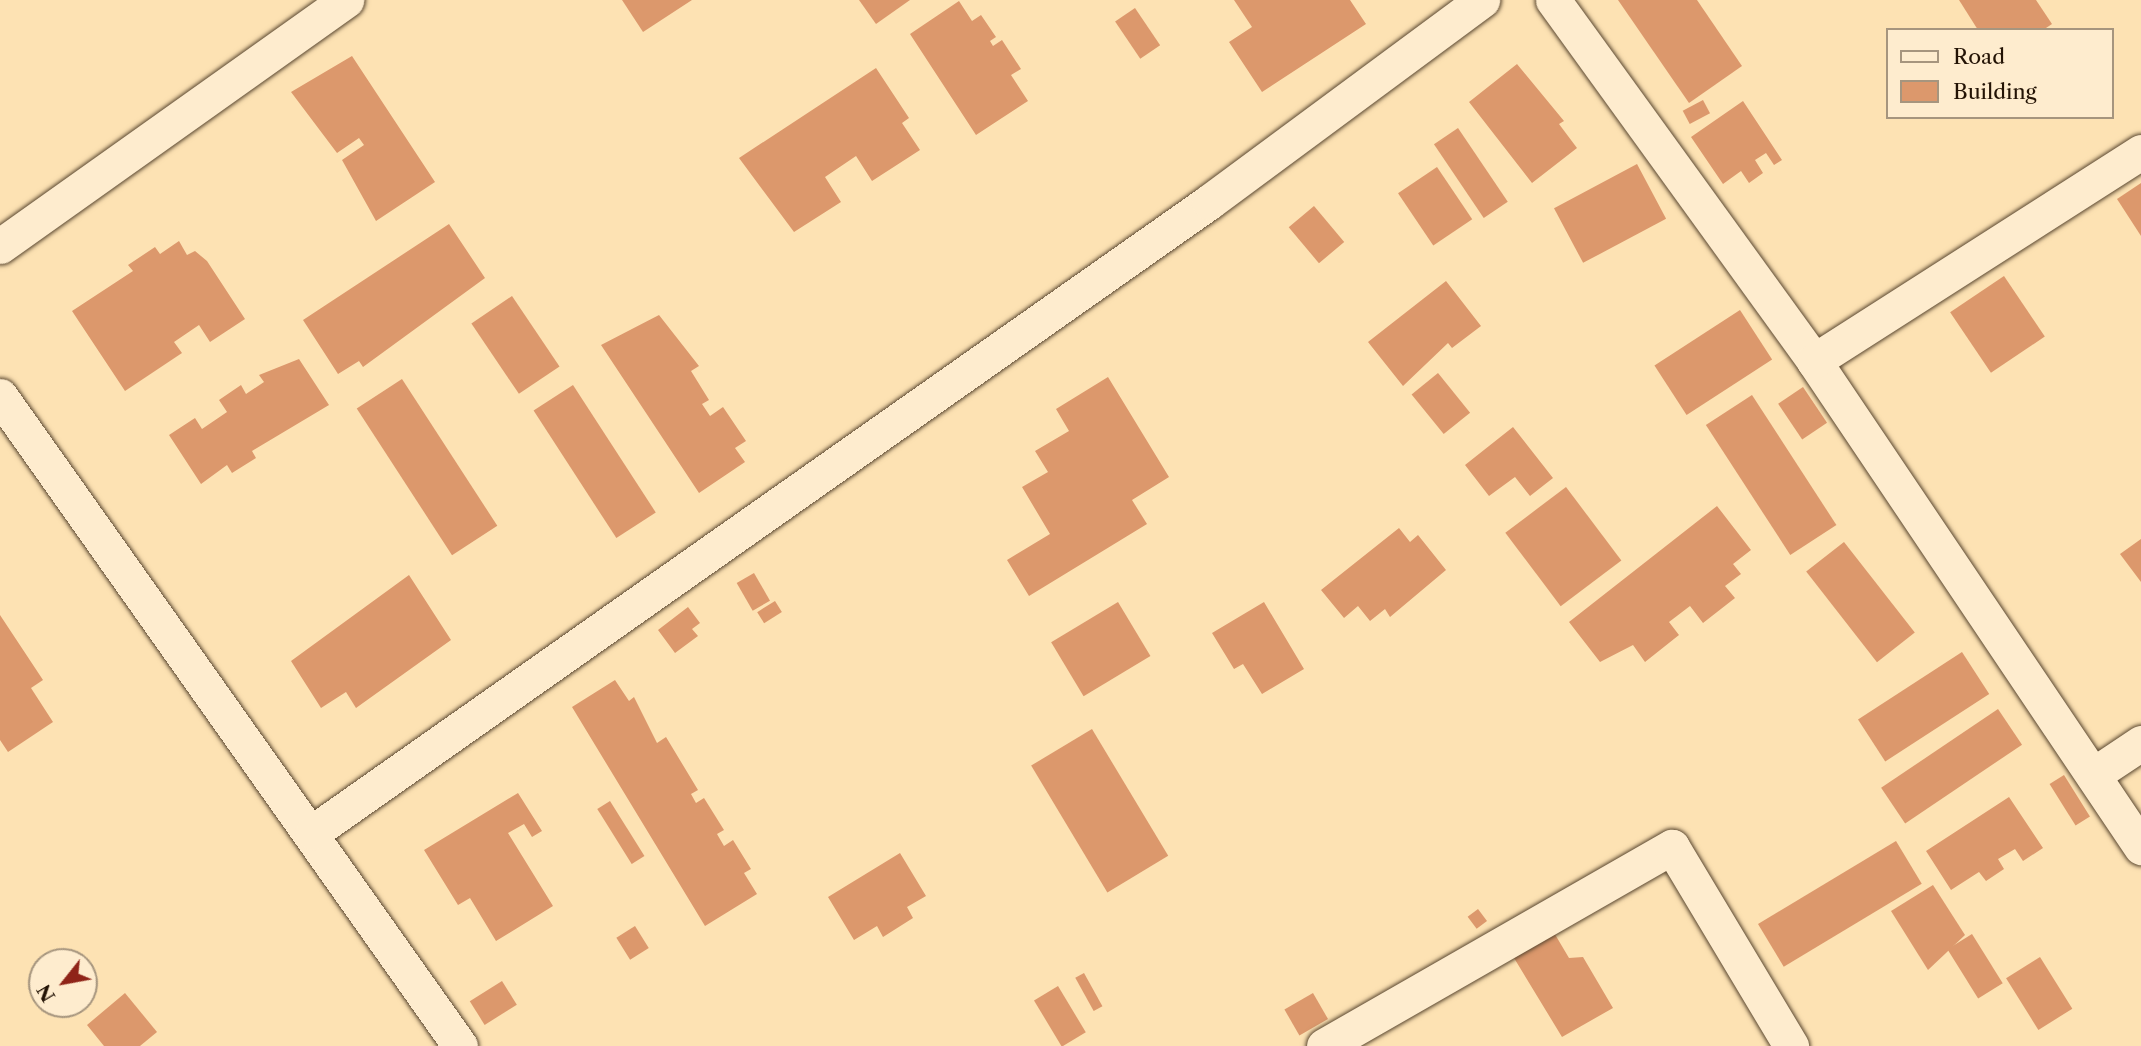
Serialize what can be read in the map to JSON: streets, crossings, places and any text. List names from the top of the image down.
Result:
{
  "legend": ["Road", "Building"],
  "north": "bottom left"
}
